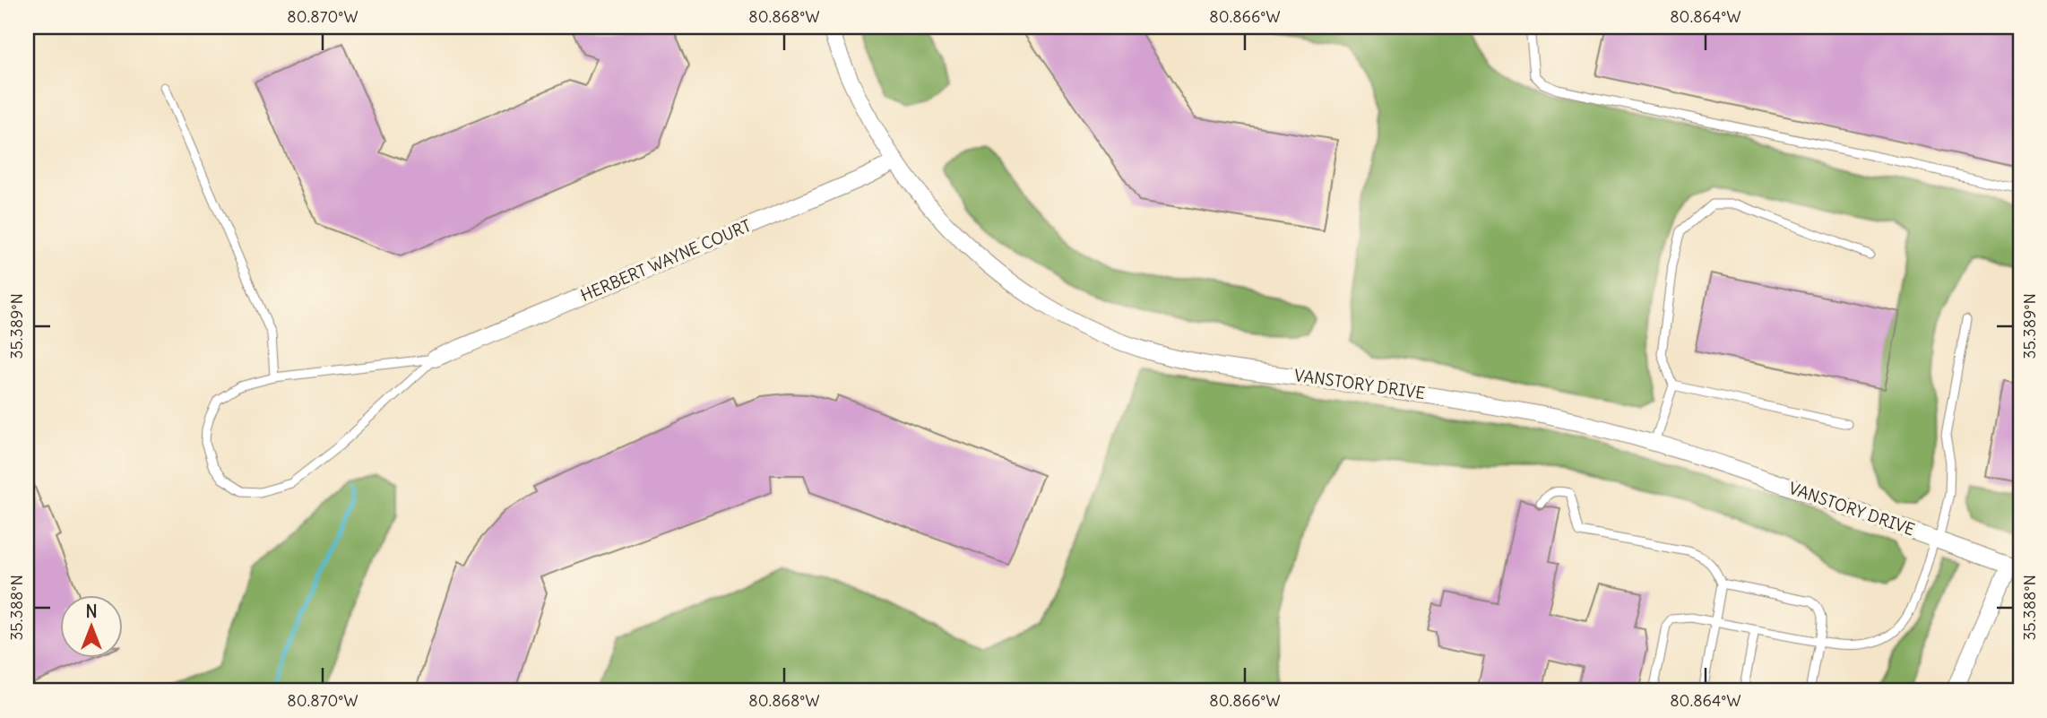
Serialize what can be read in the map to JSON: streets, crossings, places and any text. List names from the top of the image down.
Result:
{
  "streets": {
    "street": ["HERBERT WAYNE COURT", "VANSTORY DRIVE"]
  },
  "crossings": [
    ["HERBERT WAYNE COURT", "VANSTORY DRIVE"]
  ],
  "north": "top",
  "coordinates": [
    "80.870°W",
    "80.868°W",
    "80.866°W",
    "80.864°W",
    "35.389°N",
    "35.388°N"
  ]
}
